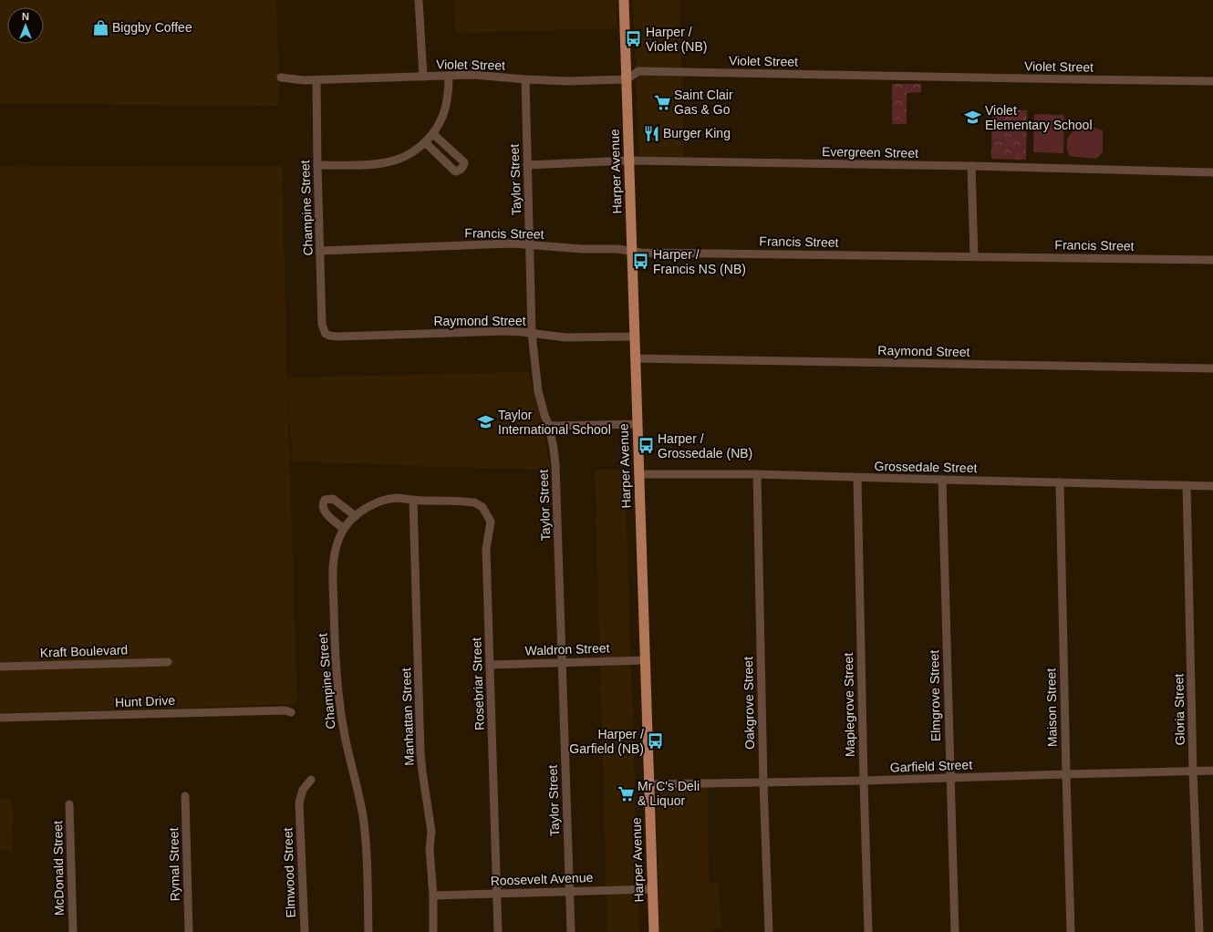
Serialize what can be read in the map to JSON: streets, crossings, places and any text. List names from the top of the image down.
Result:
{
  "streets": {
    "main road": ["Harper Avenue"],
    "street": [
      "Violet Street",
      "Evergreen Street",
      "Taylor Street",
      "Champine Street",
      "Francis Street",
      "Raymond Street",
      "Grossedale Street",
      "Waldron Street",
      "Kraft Boulevard",
      "Rosebriar Street",
      "Elmgrove Street",
      "Hunt Drive",
      "Oakgrove Street",
      "Maplegrove Street",
      "Maison Street",
      "Gloria Street",
      "Manhattan Street",
      "Garfield Street",
      "Rymal Street",
      "McDonald Street",
      "Elmwood Street",
      "Roosevelt Avenue"
    ]
  },
  "crossings": [
    ["Violet Street", "Harper Avenue"],
    ["Violet Street", "Taylor Street"],
    ["Violet Street", "Champine Street"],
    ["Evergreen Street", "Harper Avenue"],
    ["Evergreen Street", "Taylor Street"],
    ["Harper Avenue", "Francis Street"],
    ["Harper Avenue", "Raymond Street"],
    ["Harper Avenue", "Grossedale Street"],
    ["Harper Avenue", "Waldron Street"],
    ["Harper Avenue", "Garfield Street"],
    ["Harper Avenue", "Roosevelt Avenue"],
    ["Taylor Street", "Francis Street"],
    ["Taylor Street", "Raymond Street"],
    ["Taylor Street", "Waldron Street"],
    ["Taylor Street", "Roosevelt Avenue"],
    ["Champine Street", "Francis Street"],
    ["Champine Street", "Raymond Street"],
    ["Champine Street", "Rosebriar Street"],
    ["Champine Street", "Manhattan Street"],
    ["Grossedale Street", "Elmgrove Street"],
    ["Grossedale Street", "Oakgrove Street"],
    ["Grossedale Street", "Maplegrove Street"],
    ["Grossedale Street", "Maison Street"],
    ["Grossedale Street", "Gloria Street"],
    ["Waldron Street", "Rosebriar Street"],
    ["Rosebriar Street", "Manhattan Street"],
    ["Rosebriar Street", "Roosevelt Avenue"],
    ["Elmgrove Street", "Garfield Street"],
    ["Oakgrove Street", "Garfield Street"],
    ["Maplegrove Street", "Garfield Street"],
    ["Maison Street", "Garfield Street"],
    ["Gloria Street", "Garfield Street"],
    ["Manhattan Street", "Roosevelt Avenue"]
  ],
  "places": {
    "shop": ["Biggby Coffee"],
    "bus stop": [
      "Harper / Violet (NB)",
      "Harper / Francis NS (NB)",
      "Harper / Grossedale (NB)",
      "Harper / Garfield (NB)"
    ],
    "supermarket": ["Saint Clair Gas & Go", "Mr C's Deli & Liquor"],
    "school or university": ["Violet Elementary School", "Taylor International School"],
    "restaurant": ["Burger King"]
  },
  "north": "top"
}
